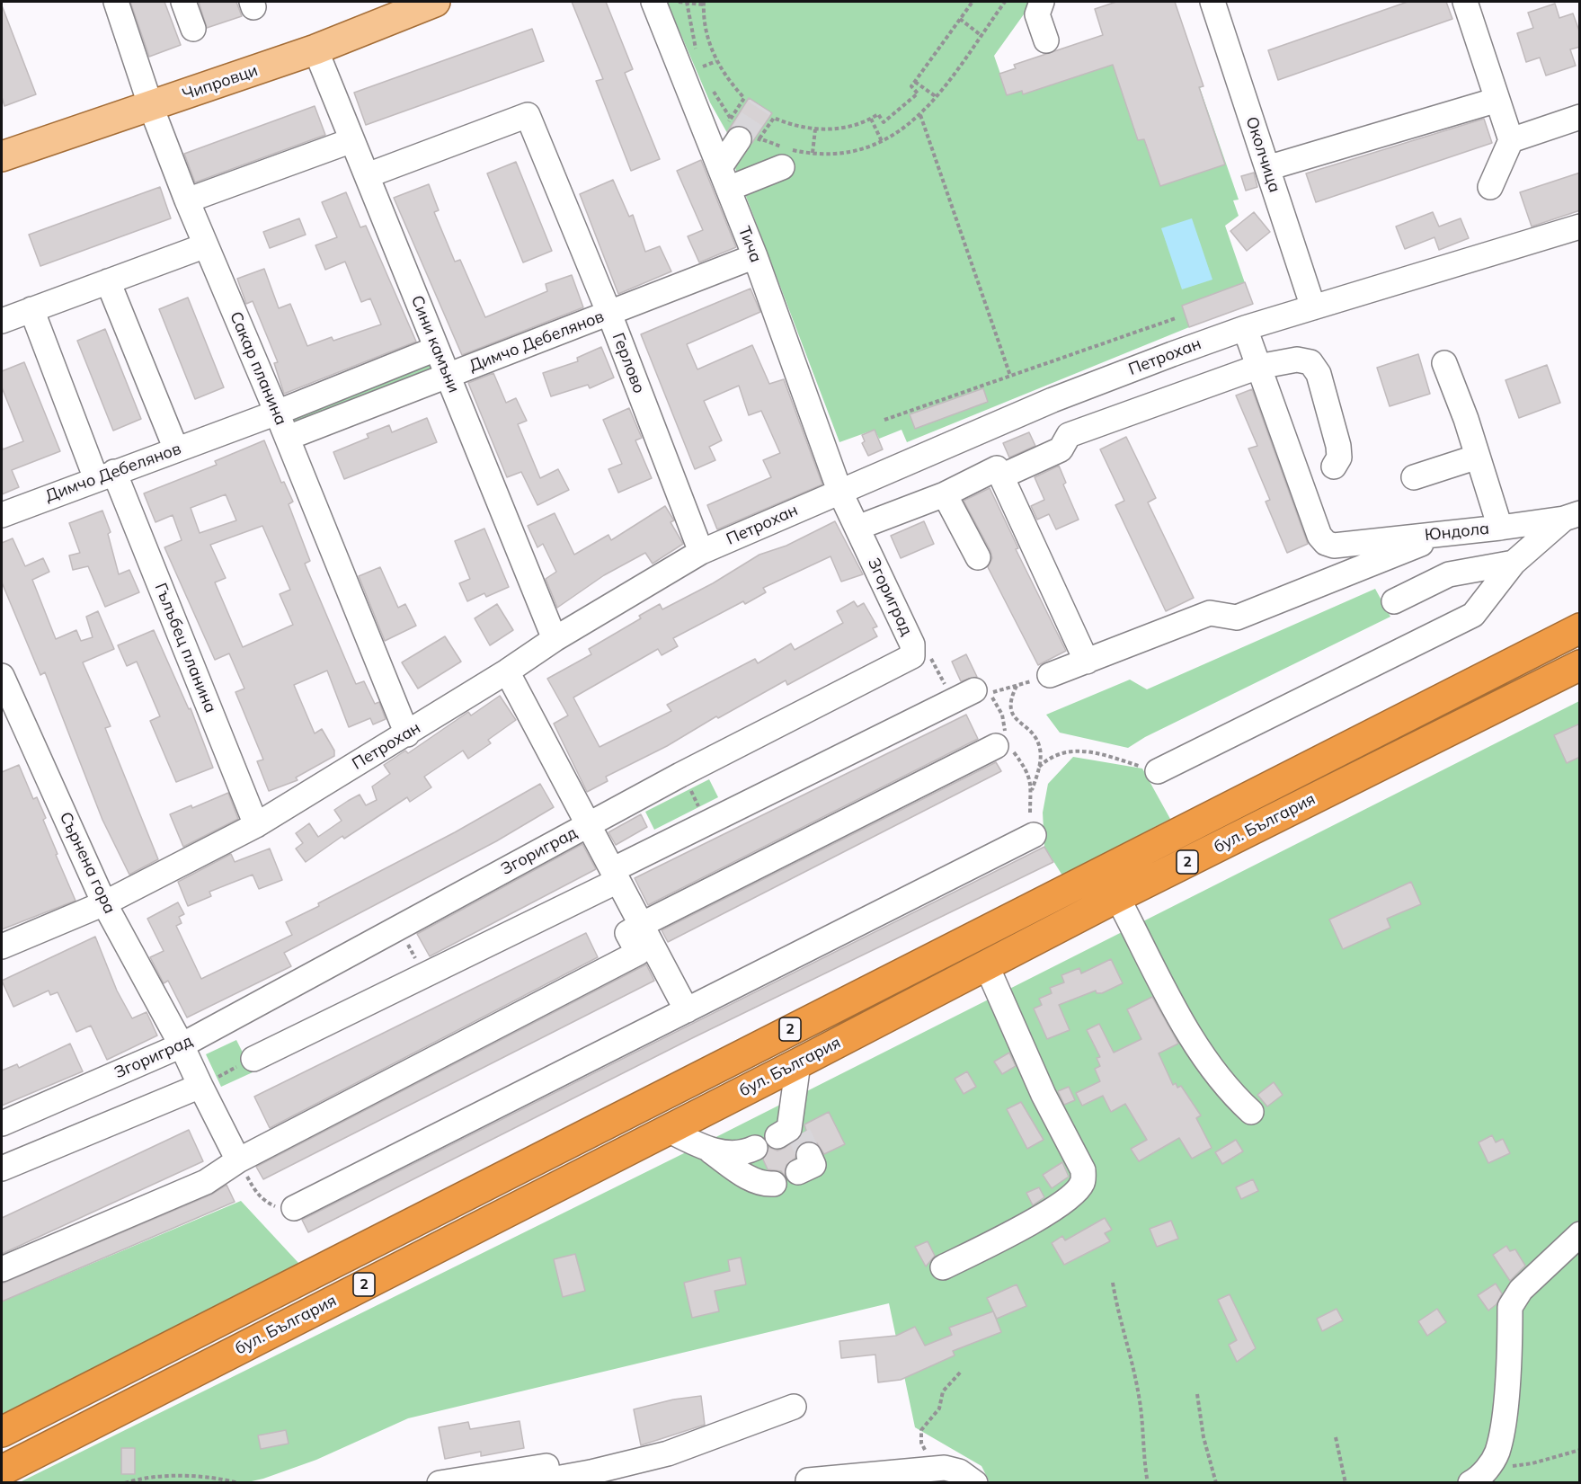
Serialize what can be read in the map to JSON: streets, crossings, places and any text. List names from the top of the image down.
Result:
{
  "streets": {
    "highway": ["бул. България", "2"],
    "main road": ["Чипровци"],
    "street": [
      "Околчица",
      "Тича",
      "Димчо Дебелянов",
      "Сини камъни",
      "Петрохан",
      "Герлово",
      "Сакар планина",
      "Юндола",
      "Згориград",
      "Гълъбец планина",
      "Сърнена гора"
    ]
  },
  "crossings": [
    ["Чипровци", "Сини камъни"],
    ["Чипровци", "Сакар планина"],
    ["Околчица", "Петрохан"],
    ["Тича", "Димчо Дебелянов"],
    ["Тича", "Петрохан"],
    ["Тича", "Згориград"],
    ["Димчо Дебелянов", "Сини камъни"],
    ["Димчо Дебелянов", "Герлово"],
    ["Димчо Дебелянов", "Сакар планина"],
    ["Димчо Дебелянов", "Гълъбец планина"],
    ["Сини камъни", "Петрохан"],
    ["Сини камъни", "Герлово"],
    ["Петрохан", "Герлово"],
    ["Петрохан", "Сакар планина"],
    ["Петрохан", "Згориград"],
    ["Петрохан", "Гълъбец планина"],
    ["Петрохан", "Сърнена гора"],
    ["Згориград", "Сърнена гора"]
  ]
}
